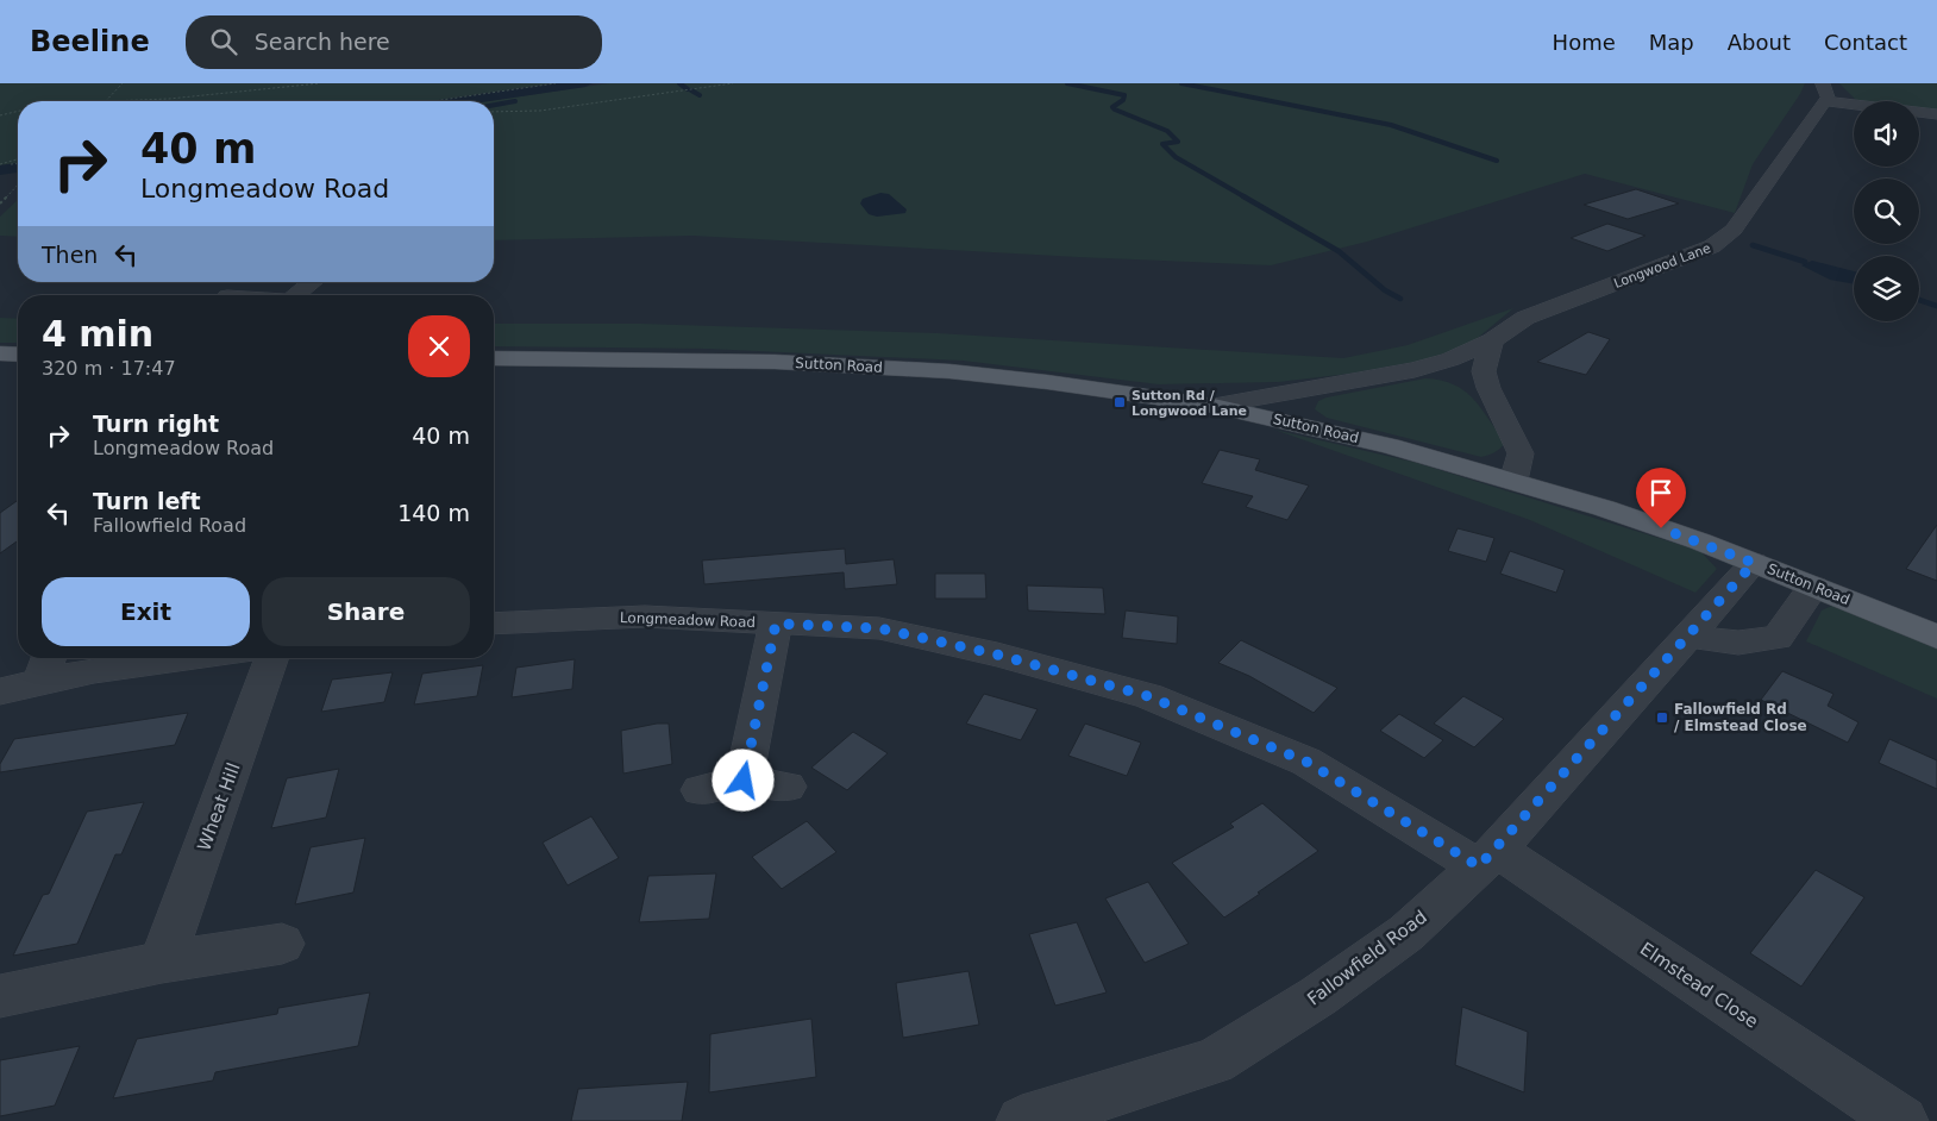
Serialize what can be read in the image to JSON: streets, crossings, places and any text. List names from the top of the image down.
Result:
{
  "streets": {
    "main road": ["Sutton Road"],
    "street": [
      "Longwood Lane",
      "Longmeadow Road",
      "Wheat Hill",
      "Fallowfield Road",
      "Elmstead Close"
    ]
  },
  "crossings": [
    ["Longwood Lane", "Sutton Road"],
    ["Sutton Road", "Fallowfield Road"],
    ["Longmeadow Road", "Fallowfield Road"],
    ["Longmeadow Road", "Elmstead Close"],
    ["Fallowfield Road", "Elmstead Close"]
  ],
  "places": {
    "transit": ["Sutton Rd / Longwood Lane", "Fallowfield Rd / Elmstead Close"]
  },
  "page": {
    "header": "Beeline",
    "search": "Search here",
    "nav": [
      "Home",
      "Map",
      "About",
      "Contact"
    ],
    "turn": ["40 m", "Longmeadow Road"],
    "then": "Then",
    "heading": ["4 min", "320 m · 17:47"],
    "list": [
      {
        "name": "Turn right",
        "note": "Longmeadow Road",
        "value": "40 m"
      },
      {
        "name": "Turn left",
        "note": "Fallowfield Road",
        "value": "140 m"
      }
    ],
    "buttons": ["Exit", "Share"]
  }
}
